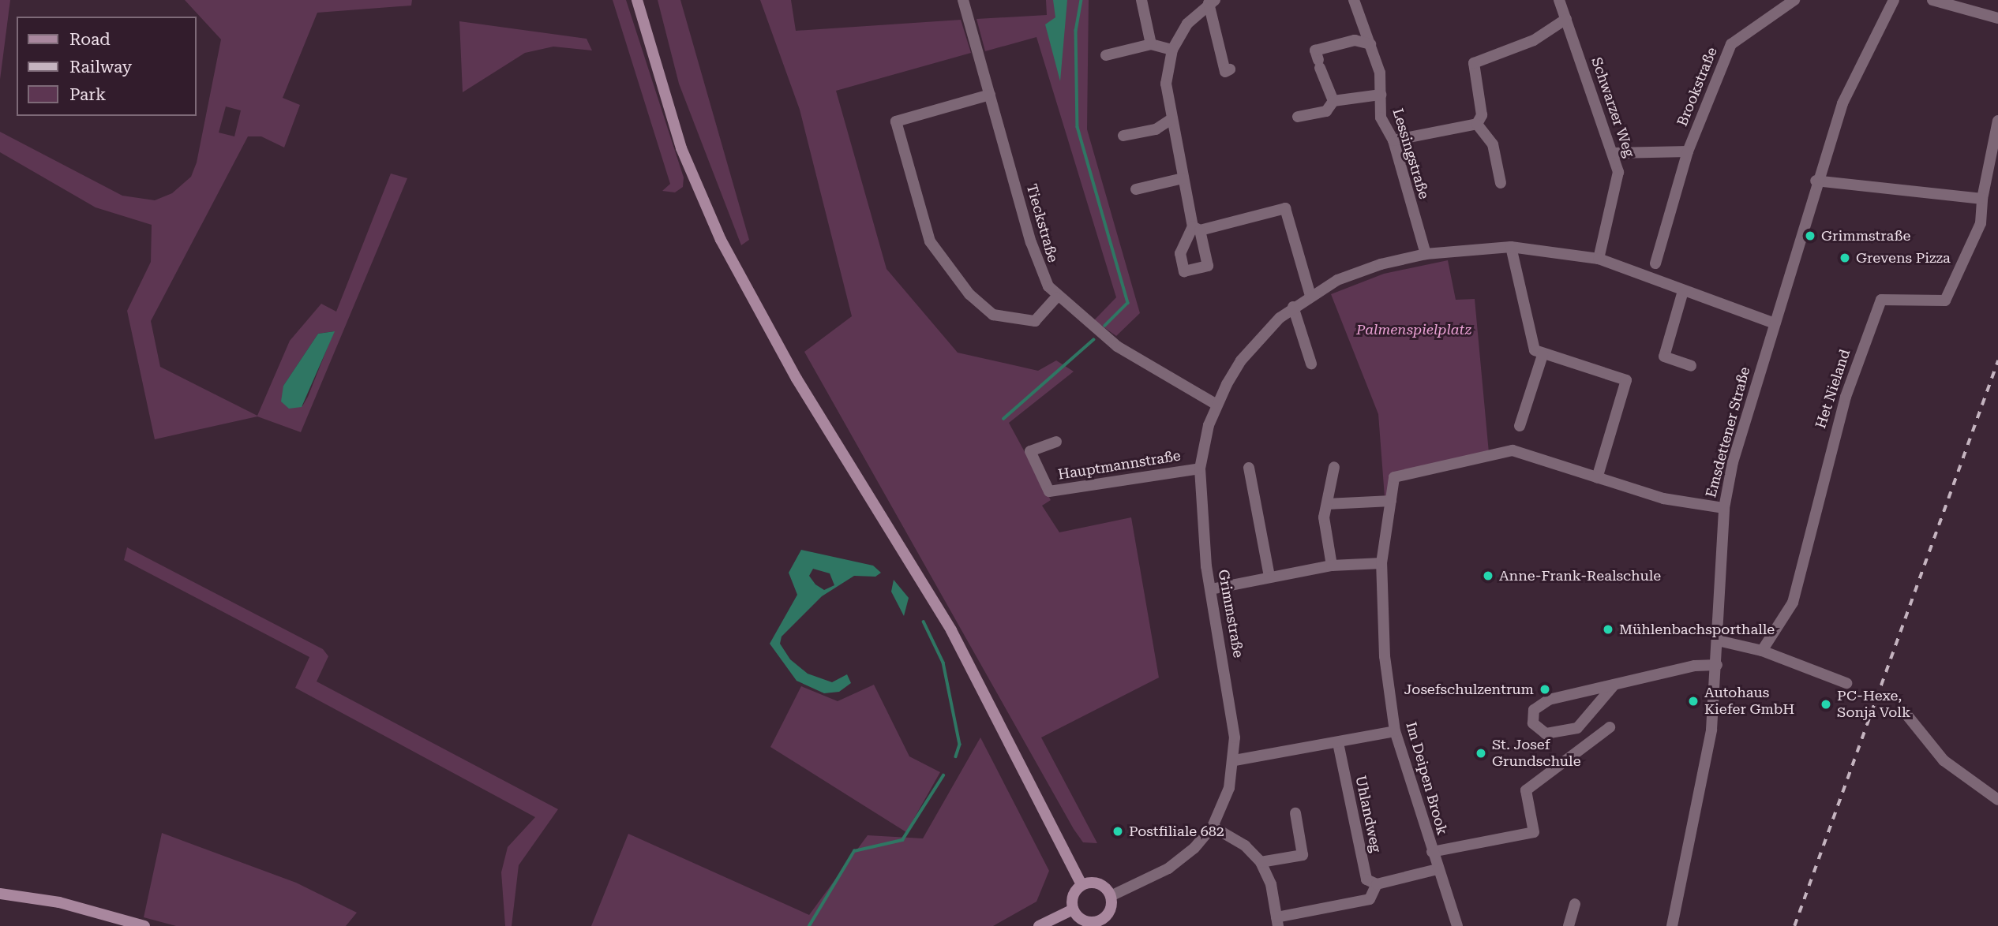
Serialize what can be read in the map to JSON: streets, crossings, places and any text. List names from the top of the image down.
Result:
{
  "streets": {
    "street": [
      "Brookstraße",
      "Schwarzer Weg",
      "Lessingstraße",
      "Tieckstraße",
      "Het Nieland",
      "Emsdettener Straße",
      "Hauptmannstraße",
      "Grimmstraße",
      "Im Deipen Brook",
      "Uhlandweg"
    ]
  },
  "crossings": [
    ["Schwarzer Weg", "Grimmstraße"],
    ["Lessingstraße", "Grimmstraße"],
    ["Tieckstraße", "Grimmstraße"],
    ["Emsdettener Straße", "Grimmstraße"],
    ["Hauptmannstraße", "Grimmstraße"]
  ],
  "parks": ["Palmenspielplatz"],
  "places": [
    "Grimmstraße",
    "Grevens Pizza",
    "Anne-Frank-Realschule",
    "Mühlenbachsporthalle",
    "Josefschulzentrum",
    "Autohaus Kiefer GmbH",
    "PC-Hexe, Sonja Volk",
    "St. Josef Grundschule",
    "Postfiliale 682"
  ],
  "legend": ["Road", "Railway", "Park"]
}
